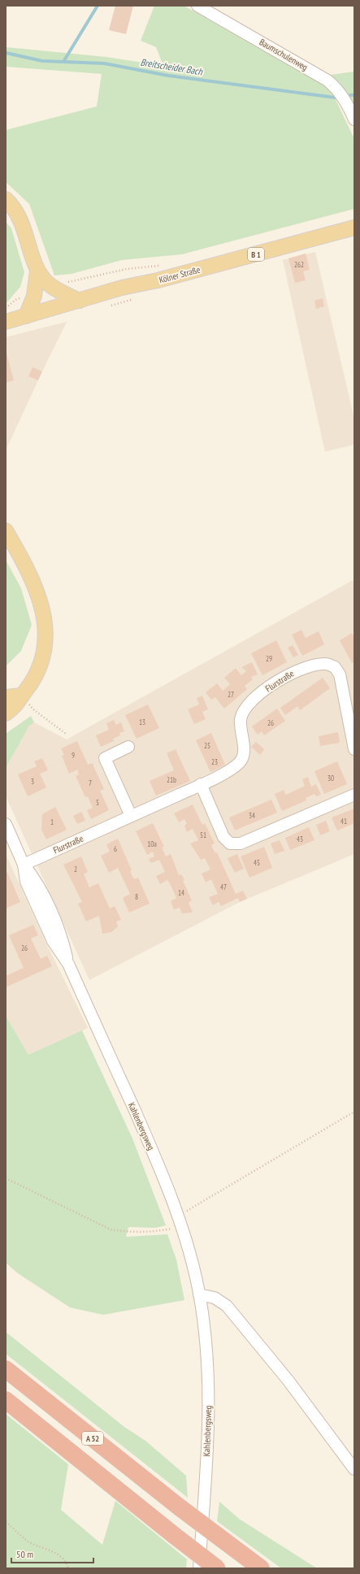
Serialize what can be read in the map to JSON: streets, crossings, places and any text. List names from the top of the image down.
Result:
{
  "streets": {
    "highway": ["A 52"],
    "main road": ["B 1", "Kölner Straße"],
    "street": ["Baumschulenweg", "Flurstraße", "Kahlenbergsweg"]
  },
  "crossings": [
    ["Flurstraße", "Kahlenbergsweg"]
  ],
  "water": ["Breitscheider Bach"],
  "house_numbers": [
    "262",
    "29",
    "27",
    "13",
    "26",
    "25",
    "9",
    "23",
    "30",
    "21b",
    "3",
    "7",
    "5",
    "34",
    "41",
    "1",
    "51",
    "43",
    "10a",
    "6",
    "45",
    "2",
    "47",
    "14",
    "8",
    "26"
  ],
  "scale_bar": "50 m"
}
